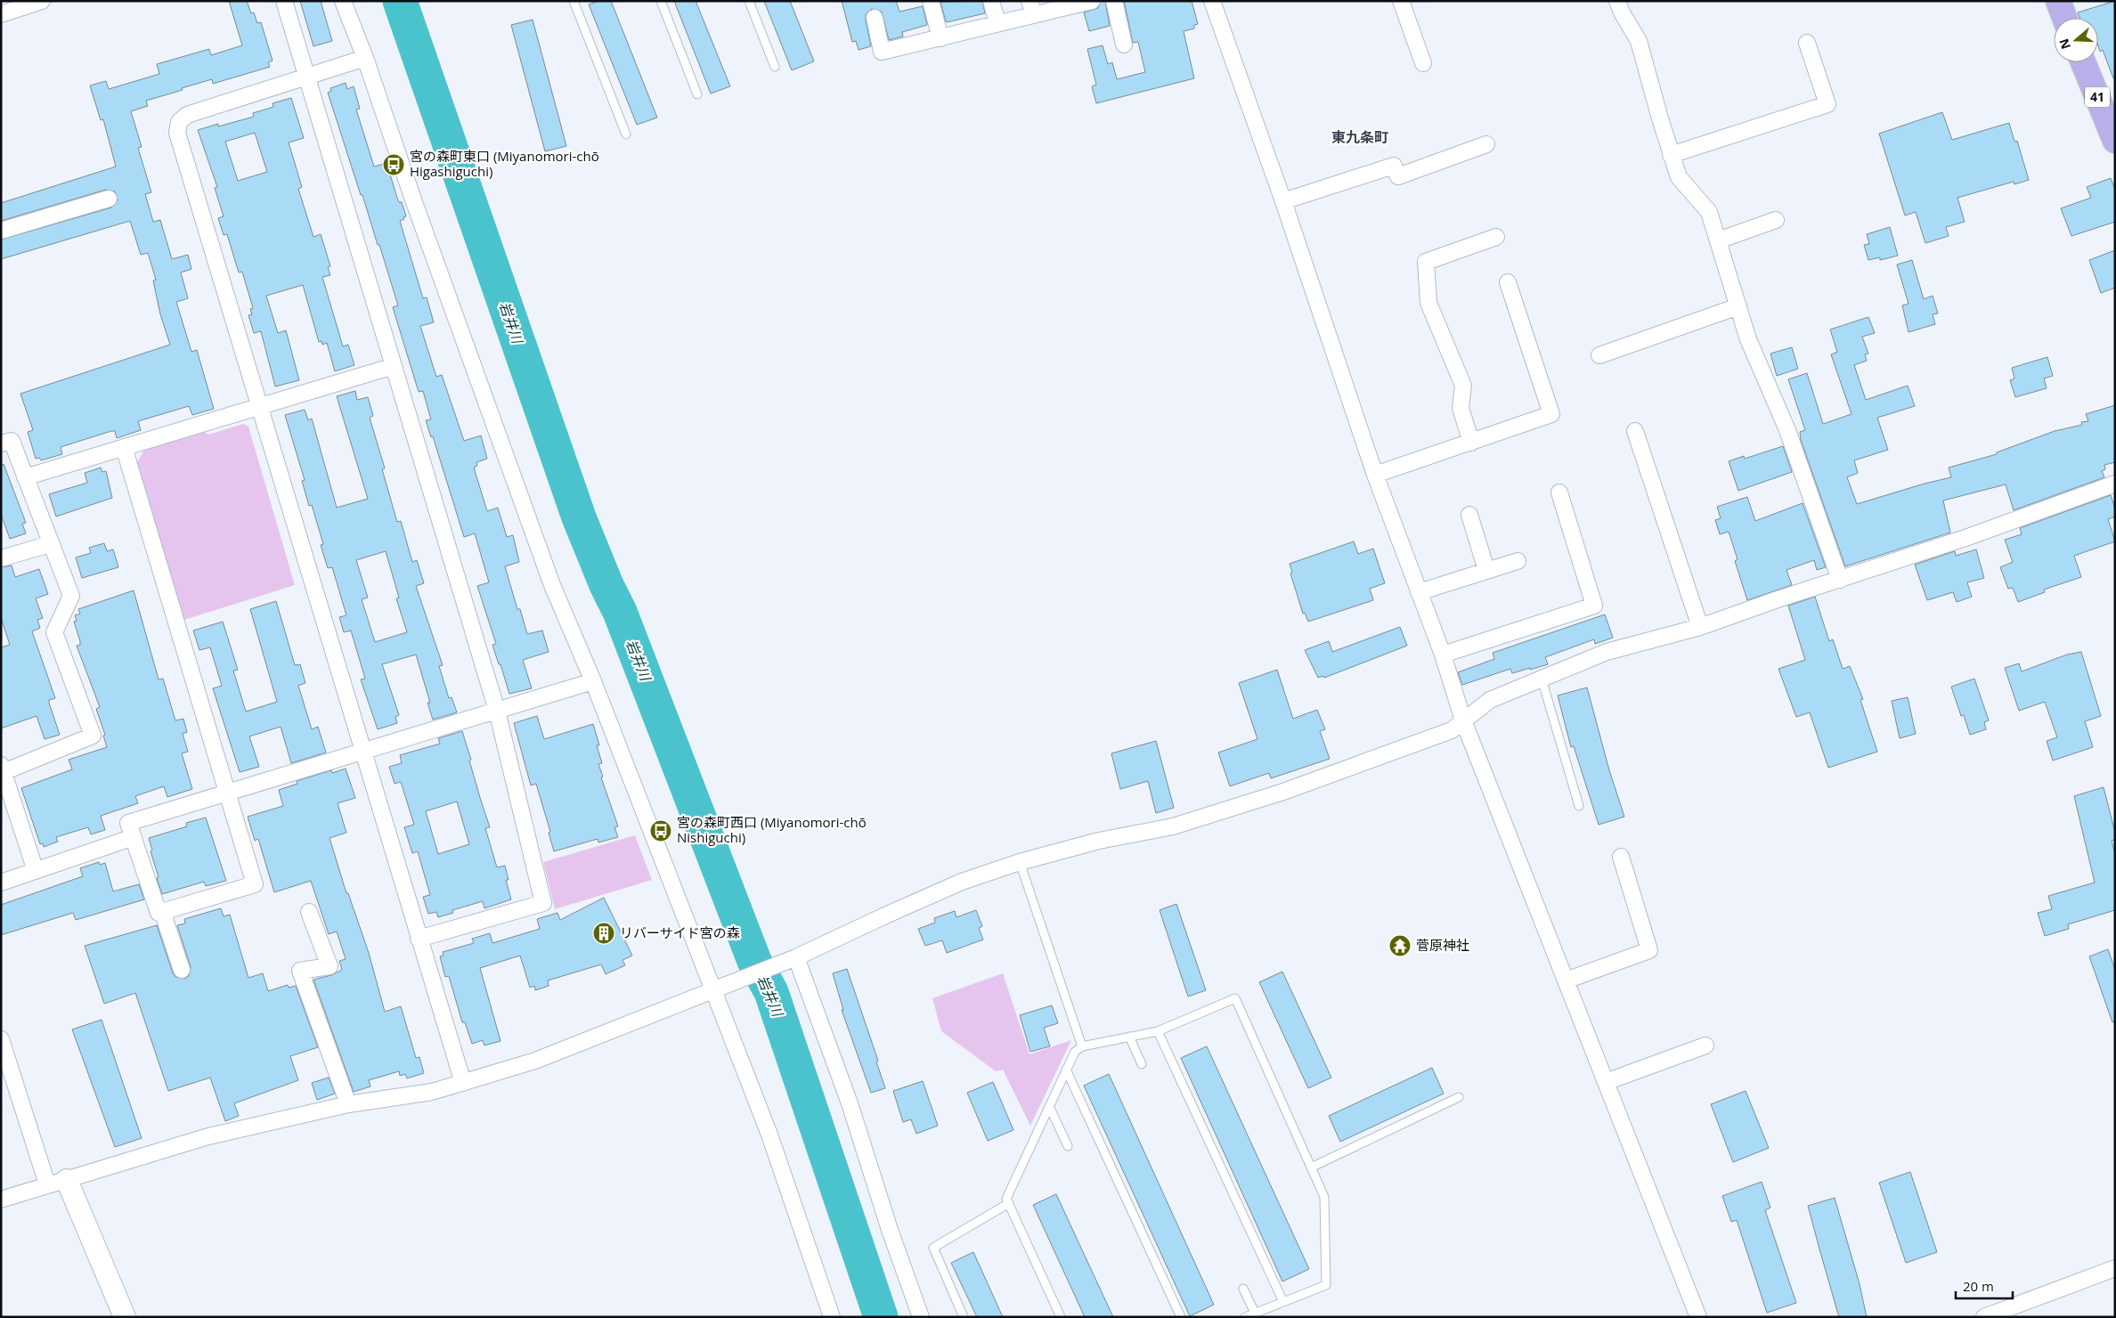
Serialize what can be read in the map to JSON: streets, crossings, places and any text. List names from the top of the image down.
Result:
{
  "streets": {
    "main road": ["41"]
  },
  "districts": ["東九条町"],
  "water": ["岩井川"],
  "places": {
    "bus stop": ["宮の森町東口 (Miyanomori-chō Higashiguchi)", "宮の森町西口 (Miyanomori-chō Nishiguchi)"],
    "building": ["リバーサイド宮の森"],
    "temple": ["菅原神社"]
  },
  "scale_bar": "20 m",
  "north": "left"
}
